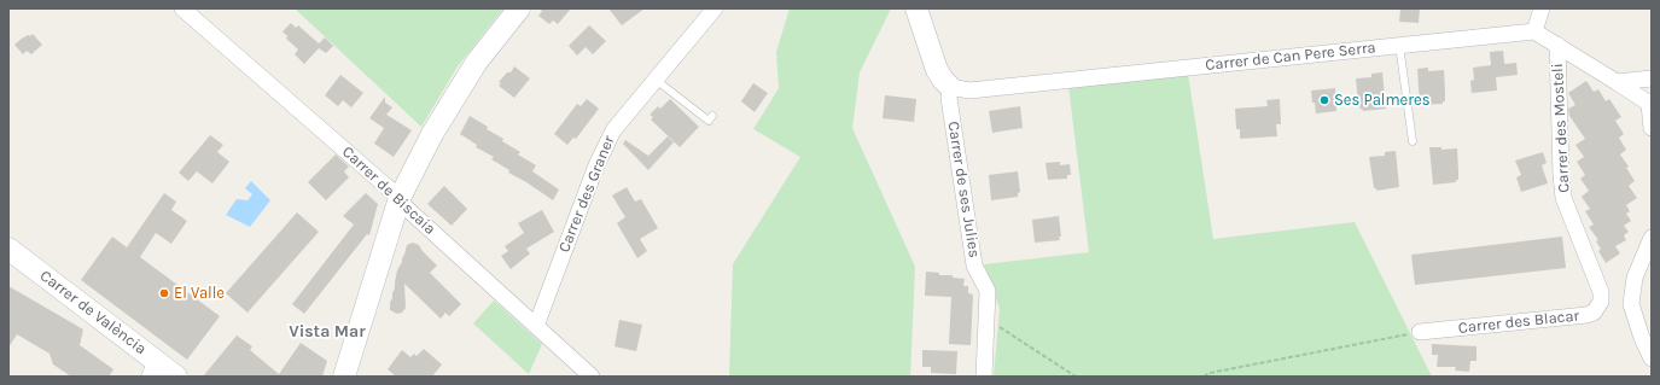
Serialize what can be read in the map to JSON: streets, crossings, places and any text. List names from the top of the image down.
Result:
{
  "streets": {
    "street": [
      "Carrer de Can Pere Serra",
      "Carrer des Mosteli",
      "Carrer de ses Julies",
      "Carrer de Biscaia",
      "Carrer des Graner",
      "Carrer de València",
      "Carrer des Blacar"
    ]
  },
  "crossings": [
    ["Carrer de Can Pere Serra", "Carrer de ses Julies"],
    ["Carrer des Mosteli", "Carrer des Blacar"],
    ["Carrer de Biscaia", "Carrer des Graner"]
  ],
  "districts": ["Vista Mar"],
  "places": ["Ses Palmeres", "El Valle"]
}
